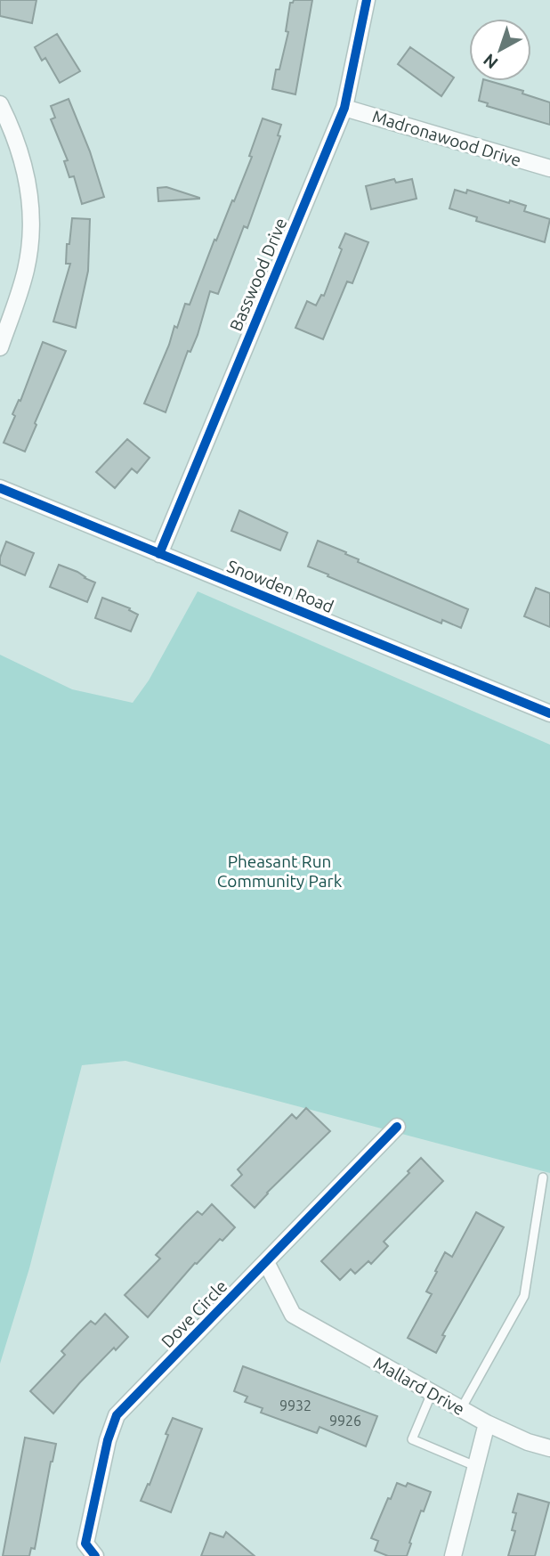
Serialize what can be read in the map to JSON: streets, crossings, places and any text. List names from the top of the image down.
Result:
{
  "streets": {
    "street": [
      "Madronawood Drive",
      "Basswood Drive",
      "Snowden Road",
      "Dove Circle",
      "Mallard Drive"
    ]
  },
  "crossings": [
    ["Madronawood Drive", "Basswood Drive"],
    ["Basswood Drive", "Snowden Road"],
    ["Dove Circle", "Mallard Drive"]
  ],
  "parks": ["Pheasant Run Community Park"],
  "house_numbers": ["9932", "9926"],
  "north": "bottom left"
}
